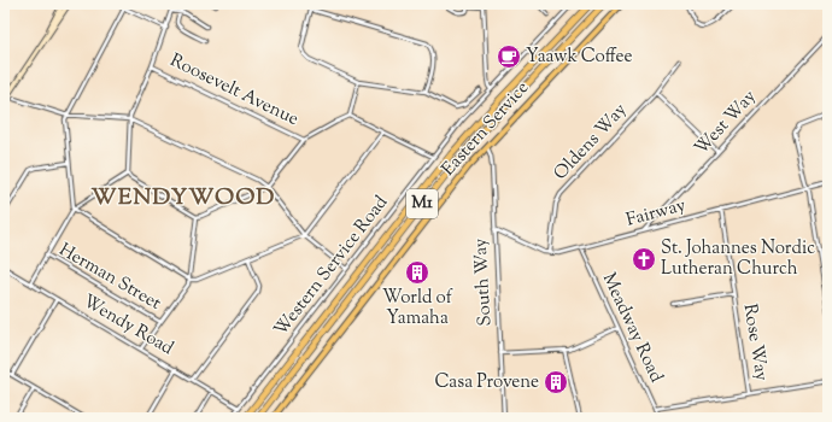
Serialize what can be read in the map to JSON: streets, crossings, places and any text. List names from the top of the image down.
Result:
{
  "streets": {
    "highway": ["M1"],
    "main road": ["Eastern Service"],
    "street": [
      "Roosevelt Avenue",
      "West Way",
      "Oldens Way",
      "Fairway",
      "Western Service Road",
      "Herman Street",
      "South Way",
      "Wendy Road",
      "Meadway Road",
      "Rose Way"
    ]
  },
  "crossings": [
    ["West Way", "Fairway"],
    ["Eastern Service", "South Way"],
    ["Oldens Way", "Fairway"],
    ["Fairway", "Meadway Road"],
    ["Fairway", "Rose Way"],
    ["Western Service Road", "Wendy Road"]
  ],
  "districts": ["WENDYWOOD"],
  "places": {
    "cafe": ["Yaawk Coffee"],
    "church": ["St. Johannes Nordic Lutheran Church"],
    "building": ["World of Yamaha", "Casa Provene"]
  }
}
